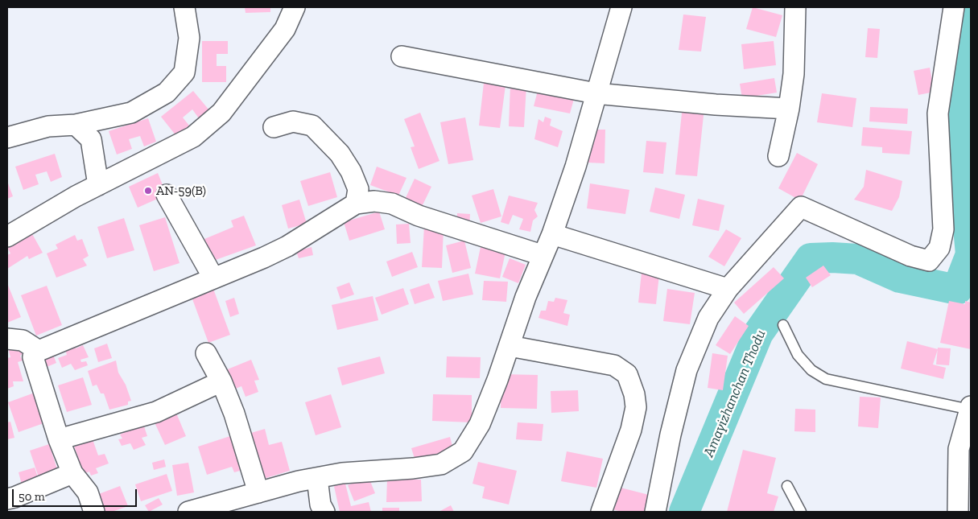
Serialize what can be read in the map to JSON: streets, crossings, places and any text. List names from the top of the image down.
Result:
{
  "water": ["Amayizhanchan Thodu"],
  "places": ["AN-59(B)"],
  "scale_bar": "50 m"
}
